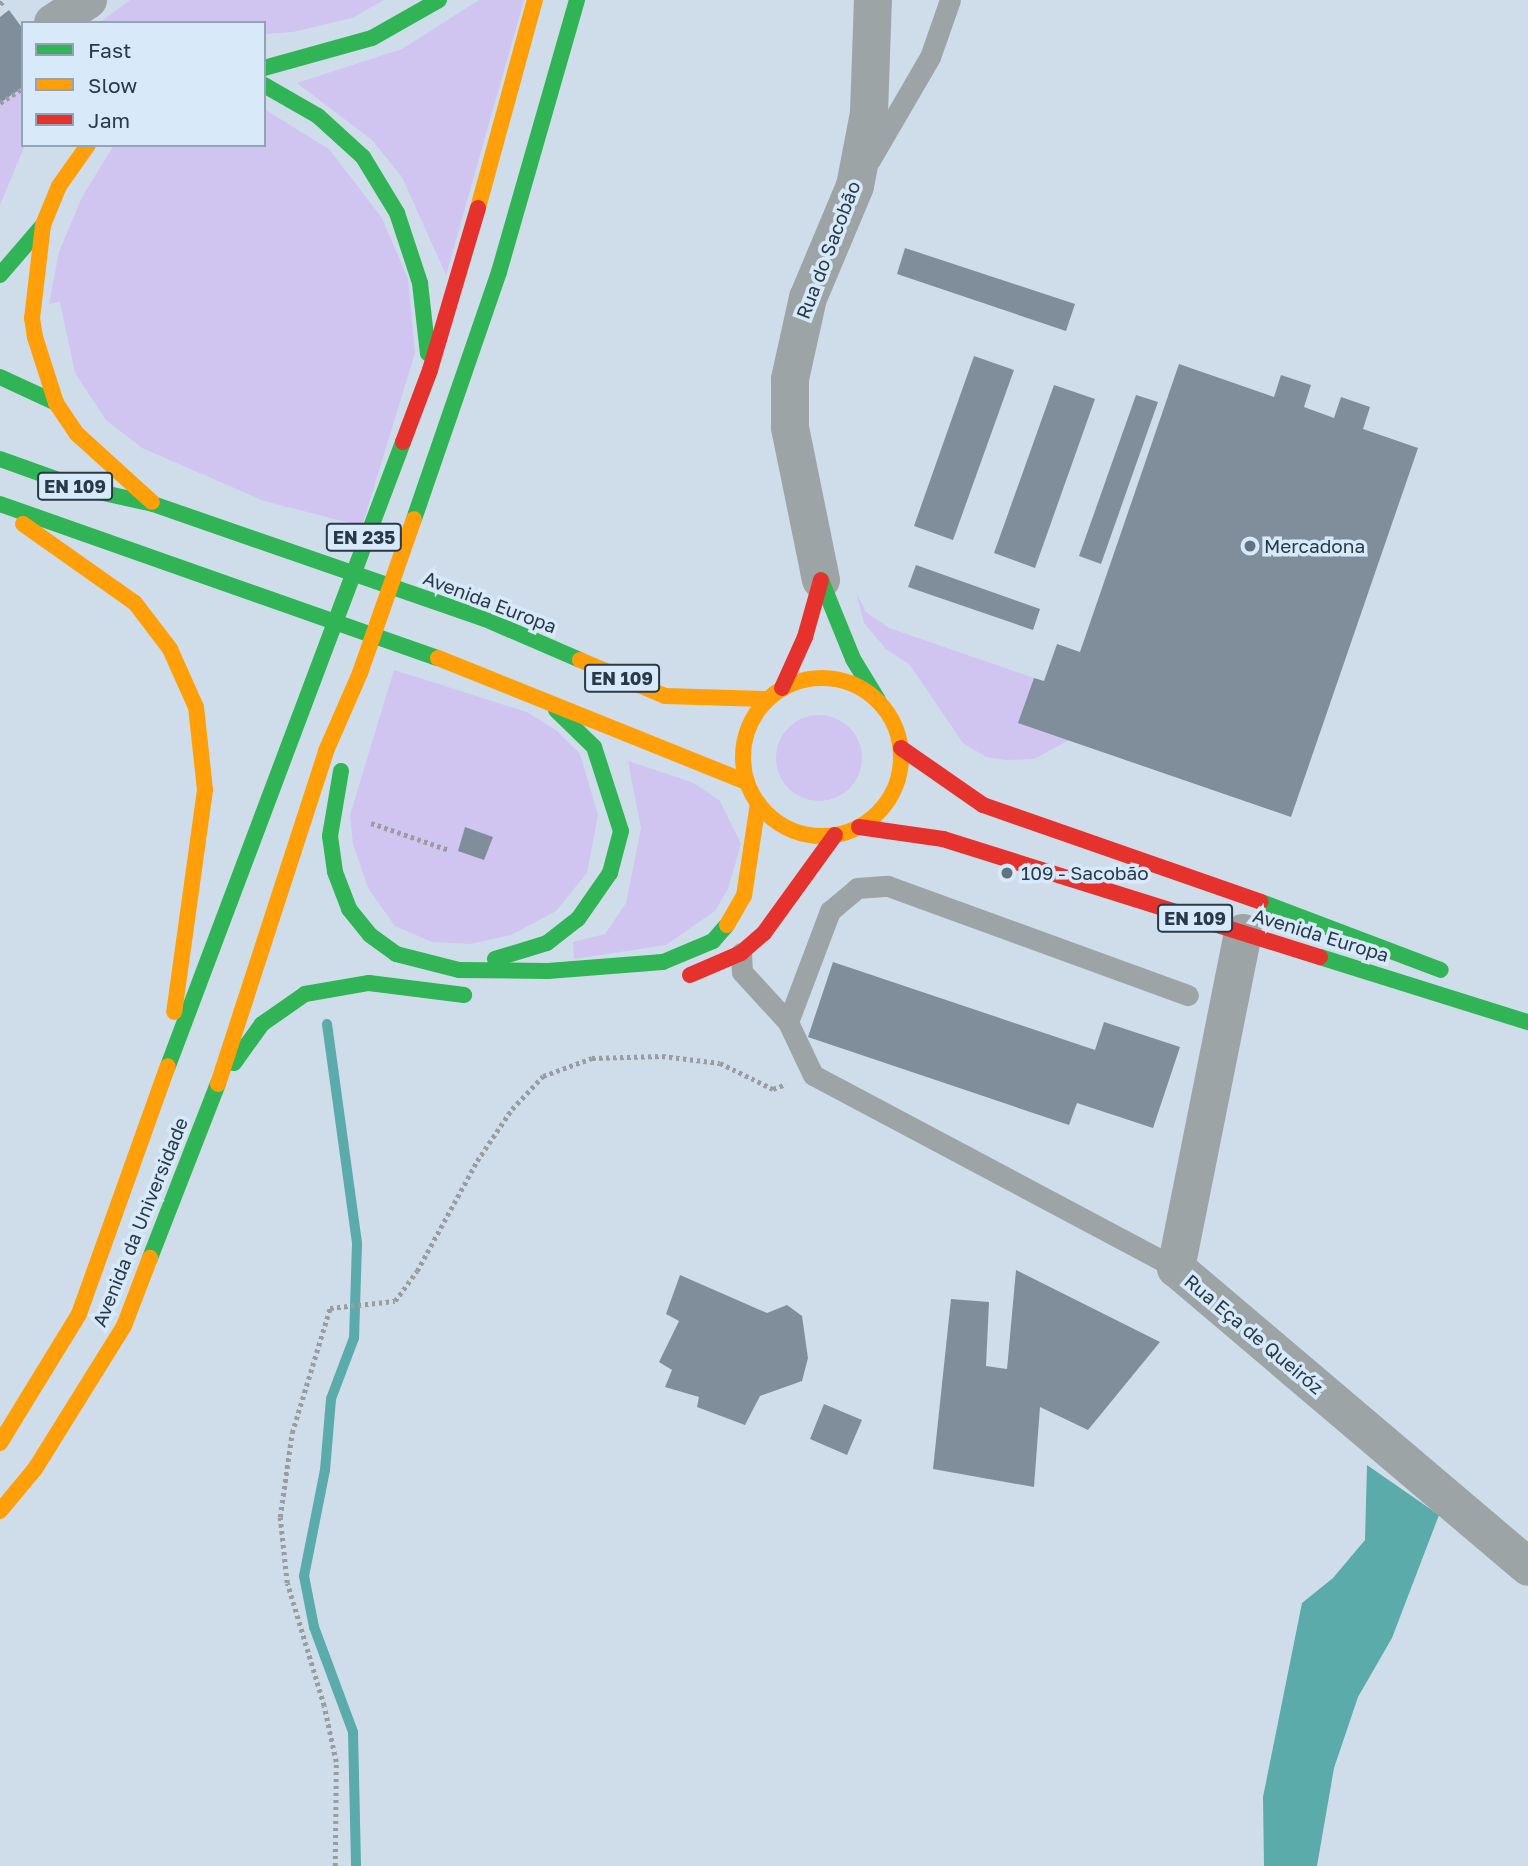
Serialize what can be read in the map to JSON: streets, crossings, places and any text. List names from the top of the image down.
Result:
{
  "streets": {
    "main road": [
      "EN 109",
      "EN 235",
      "Avenida Europa",
      "Avenida da Universidade"
    ],
    "street": ["Rua do Sacobão", "Rua Eça de Queiróz"]
  },
  "crossings": [
    ["EN 109", "Avenida Europa"],
    ["EN 235", "Avenida da Universidade"],
    ["Avenida Europa", "Rua Eça de Queiróz"]
  ],
  "places": ["Mercadona", "109 - Sacobão"],
  "legend": ["Fast", "Slow", "Jam"]
}
